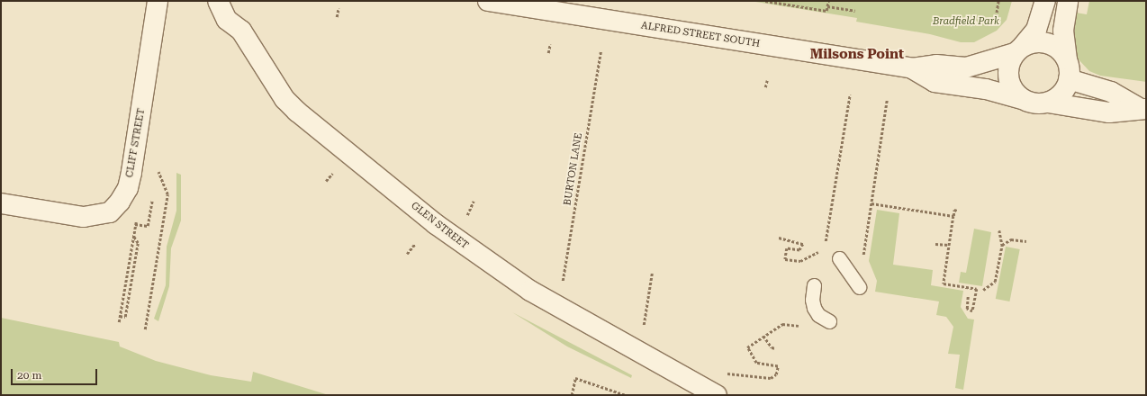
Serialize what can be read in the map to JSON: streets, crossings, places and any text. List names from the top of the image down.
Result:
{
  "streets": {
    "street": ["ALFRED STREET SOUTH", "CLIFF STREET", "GLEN STREET"],
    "path": ["BURTON LANE"]
  },
  "districts": ["Milsons Point"],
  "parks": ["Bradfield Park"],
  "scale_bar": "20 m"
}
